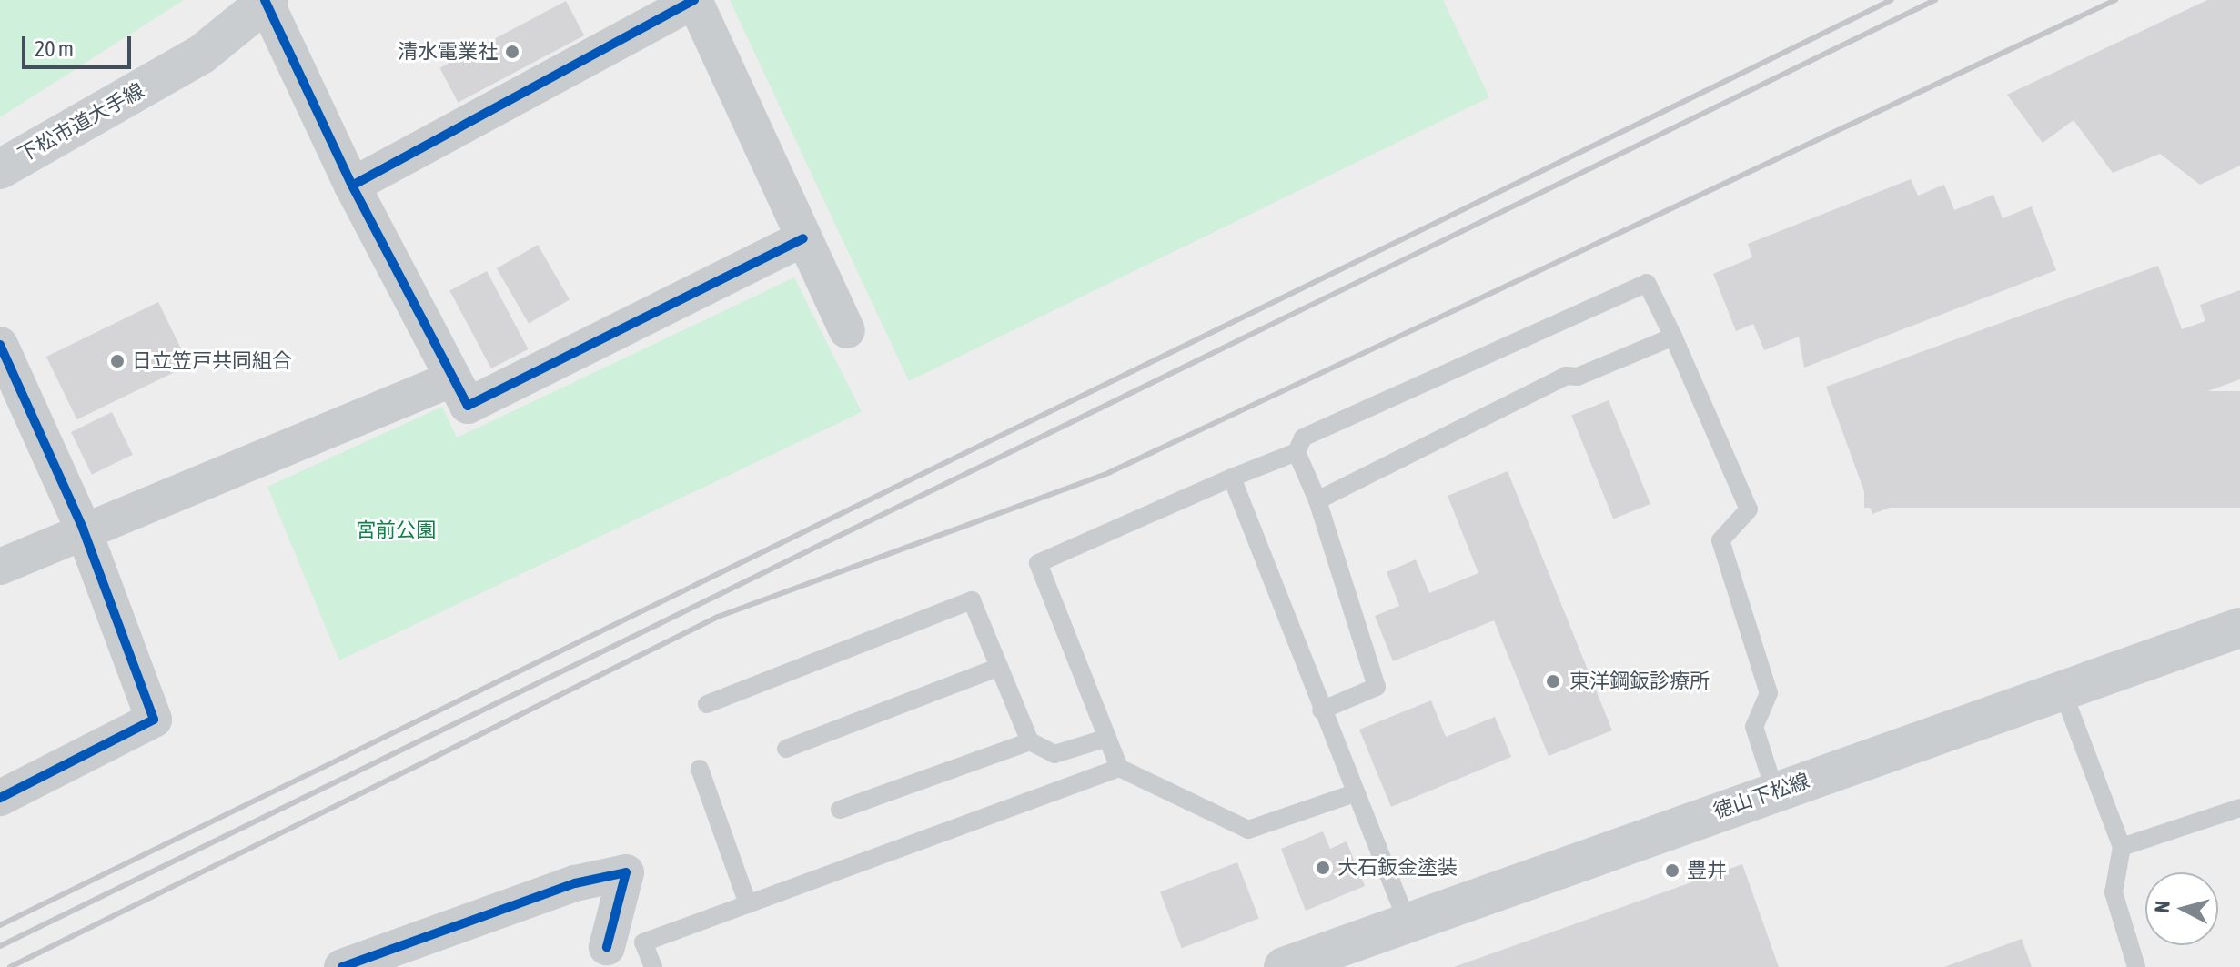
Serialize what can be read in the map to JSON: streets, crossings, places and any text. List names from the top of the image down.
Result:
{
  "streets": {
    "main road": ["下松市道大手線", "徳山下松線"]
  },
  "parks": ["宮前公園"],
  "places": [
    "清水電業社",
    "日立笠戸共同組合",
    "東洋鋼鈑診療所",
    "大石鈑金塗装",
    "豊井"
  ],
  "scale_bar": "20 m",
  "north": "left"
}
